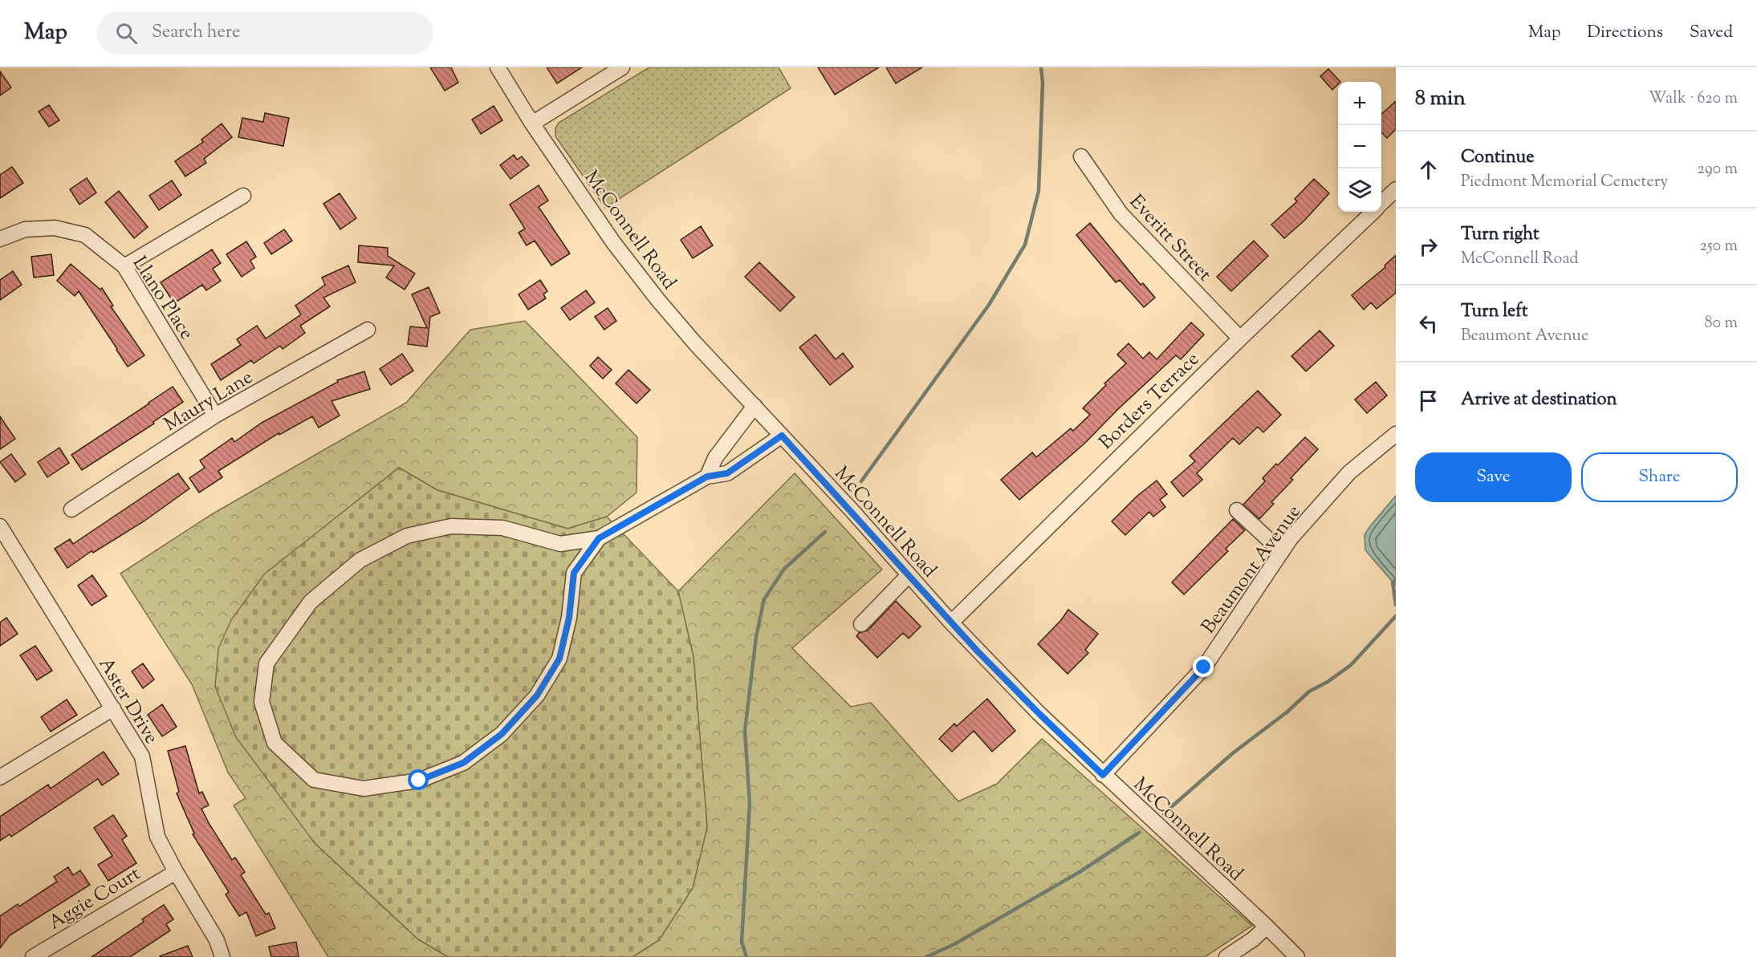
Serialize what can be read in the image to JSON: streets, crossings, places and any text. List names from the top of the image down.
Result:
{
  "streets": {
    "street": [
      "McConnell Road",
      "Everitt Street",
      "Llano Place",
      "Maury Lane",
      "Borders Terrace",
      "Beaumont Avenue",
      "Aster Drive",
      "Aggie Court"
    ]
  },
  "crossings": [
    ["McConnell Road", "Borders Terrace"],
    ["McConnell Road", "Beaumont Avenue"],
    ["Everitt Street", "Borders Terrace"],
    ["Llano Place", "Maury Lane"],
    ["Aster Drive", "Aggie Court"]
  ],
  "page": {
    "header": "Map",
    "search": "Search here",
    "nav": ["Map", "Directions", "Saved"],
    "heading": ["8 min", "Walk · 620 m"],
    "map_buttons": ["+", "−"],
    "list": [
      ["Continue", "Piedmont Memorial Cemetery", "290 m"],
      ["Turn right", "McConnell Road", "250 m"],
      ["Turn left", "Beaumont Avenue", "80 m"],
      "Arrive at destination"
    ],
    "buttons": ["Save", "Share"]
  }
}
